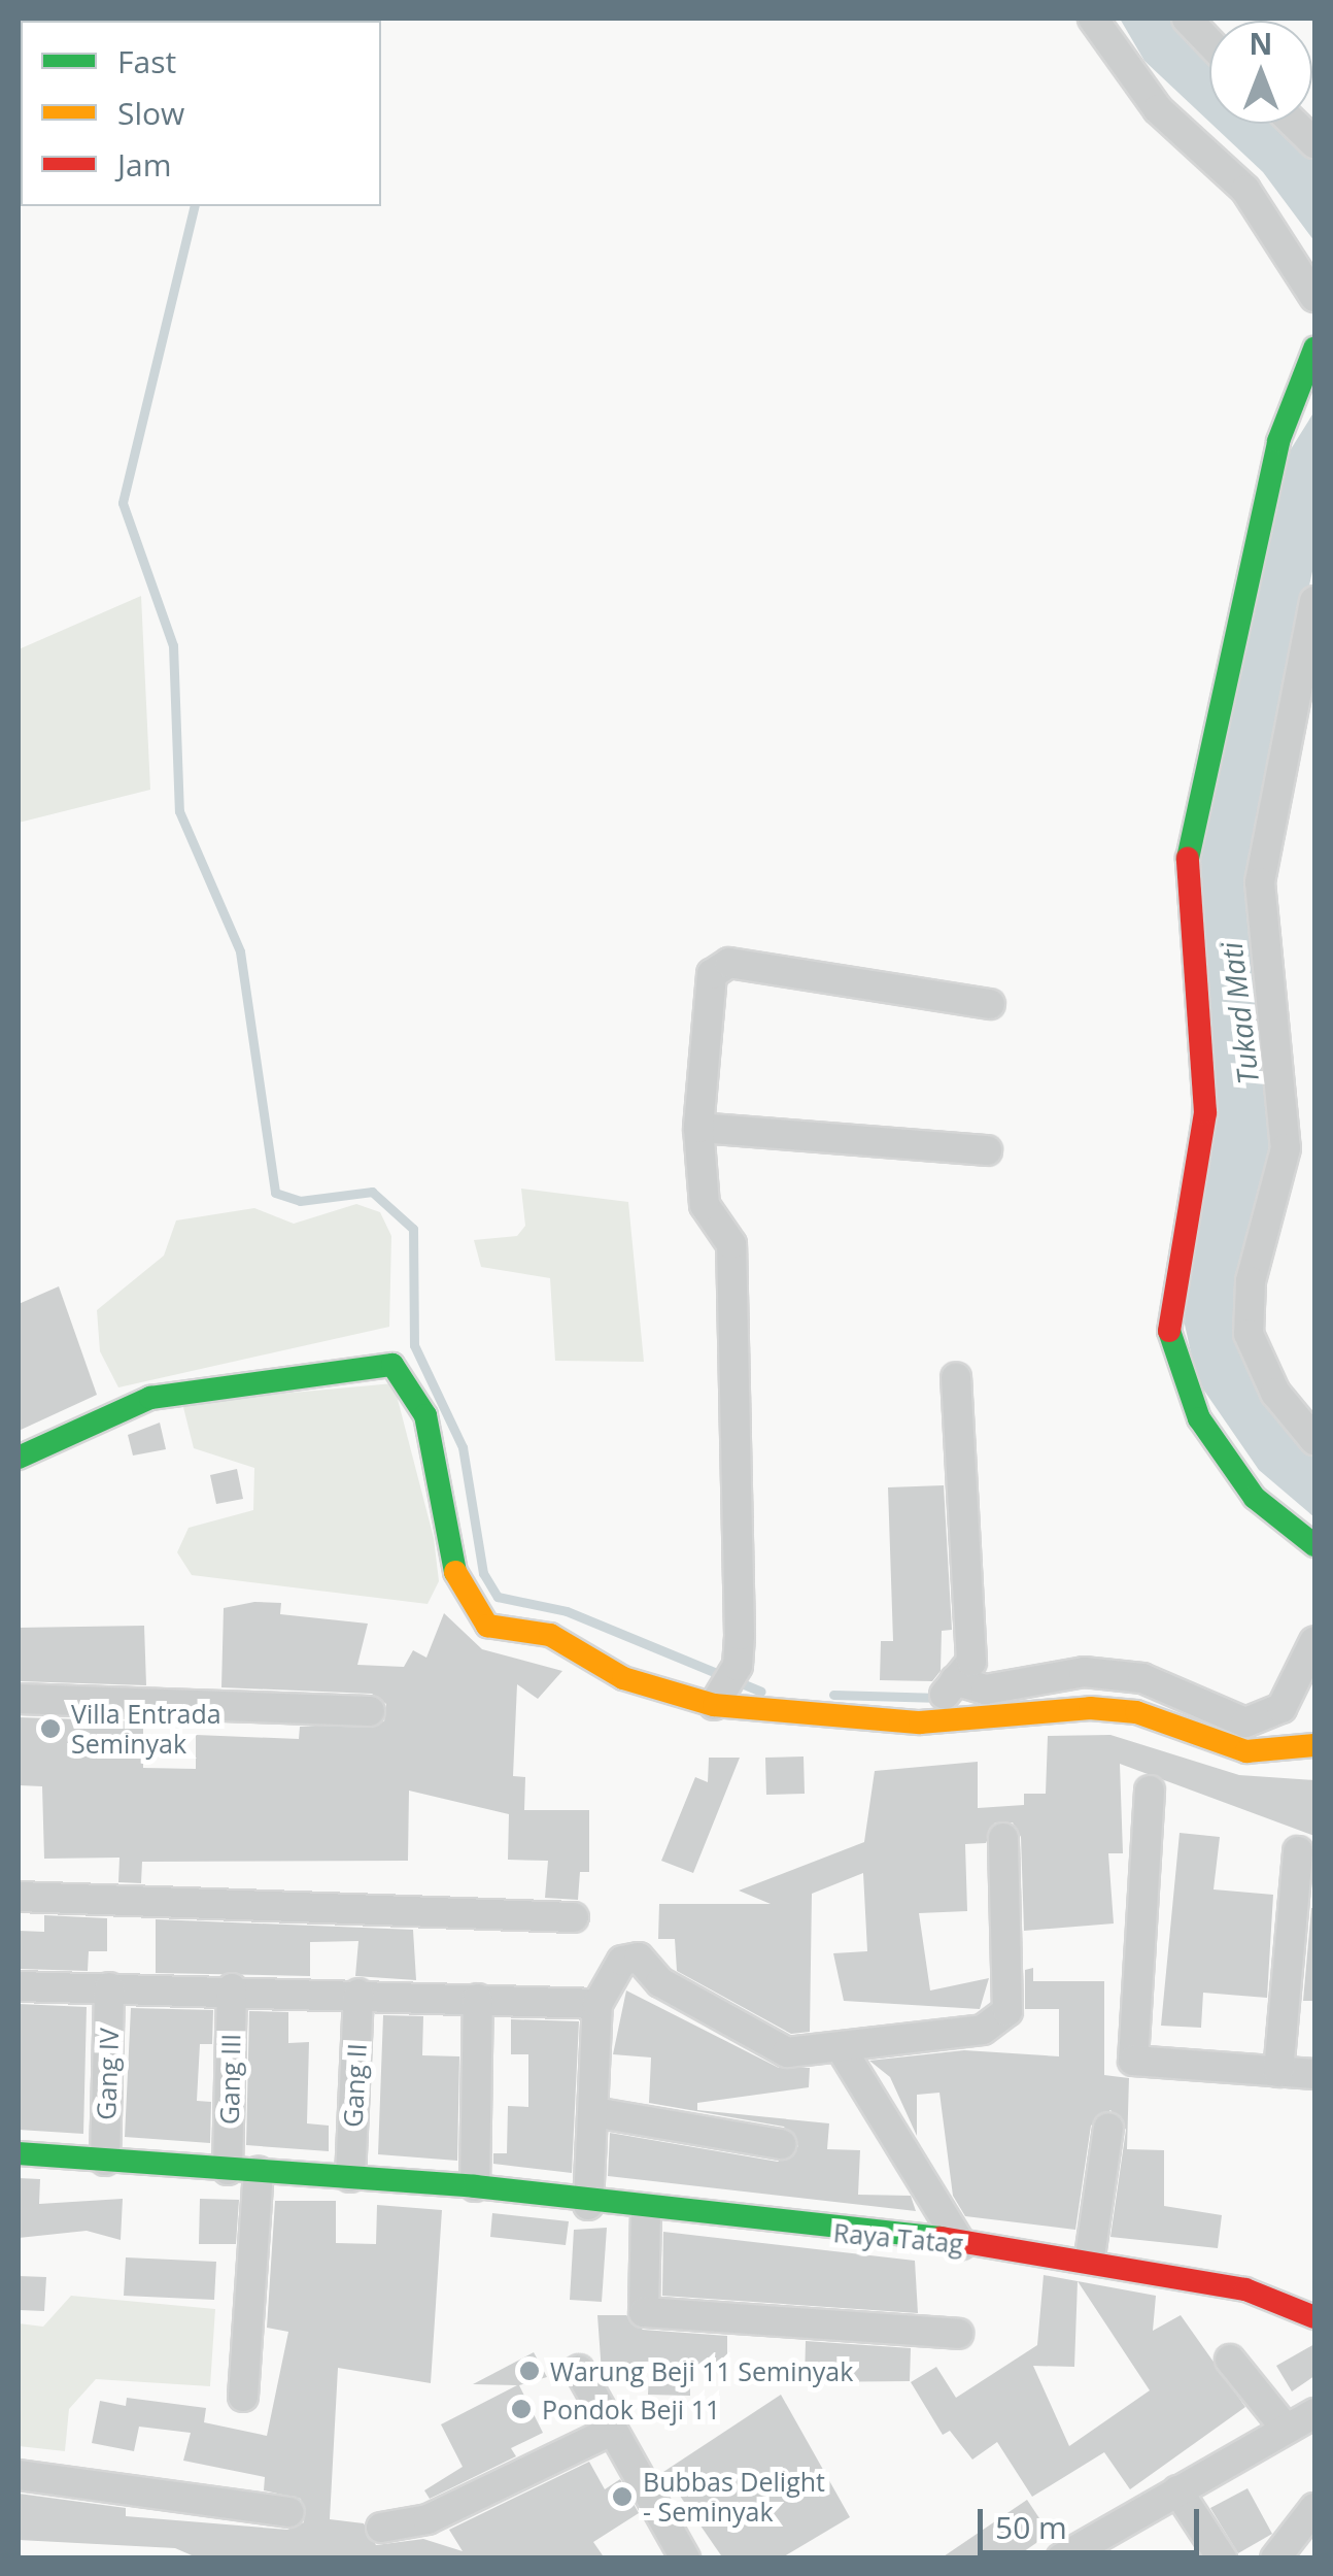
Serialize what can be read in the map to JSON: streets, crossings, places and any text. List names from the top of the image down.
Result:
{
  "streets": {
    "street": [
      "Gang IV",
      "Gang III",
      "Gang II",
      "Raya Tatag"
    ]
  },
  "crossings": [
    ["Gang IV", "Raya Tatag"],
    ["Gang III", "Raya Tatag"],
    ["Gang II", "Raya Tatag"]
  ],
  "water": ["Tukad Mati"],
  "places": [
    "Villa Entrada Seminyak",
    "Warung Beji 11 Seminyak",
    "Pondok Beji 11",
    "Bubbas Delight - Seminyak"
  ],
  "legend": ["Fast", "Slow", "Jam"],
  "scale_bar": "50 m",
  "north": "top"
}
